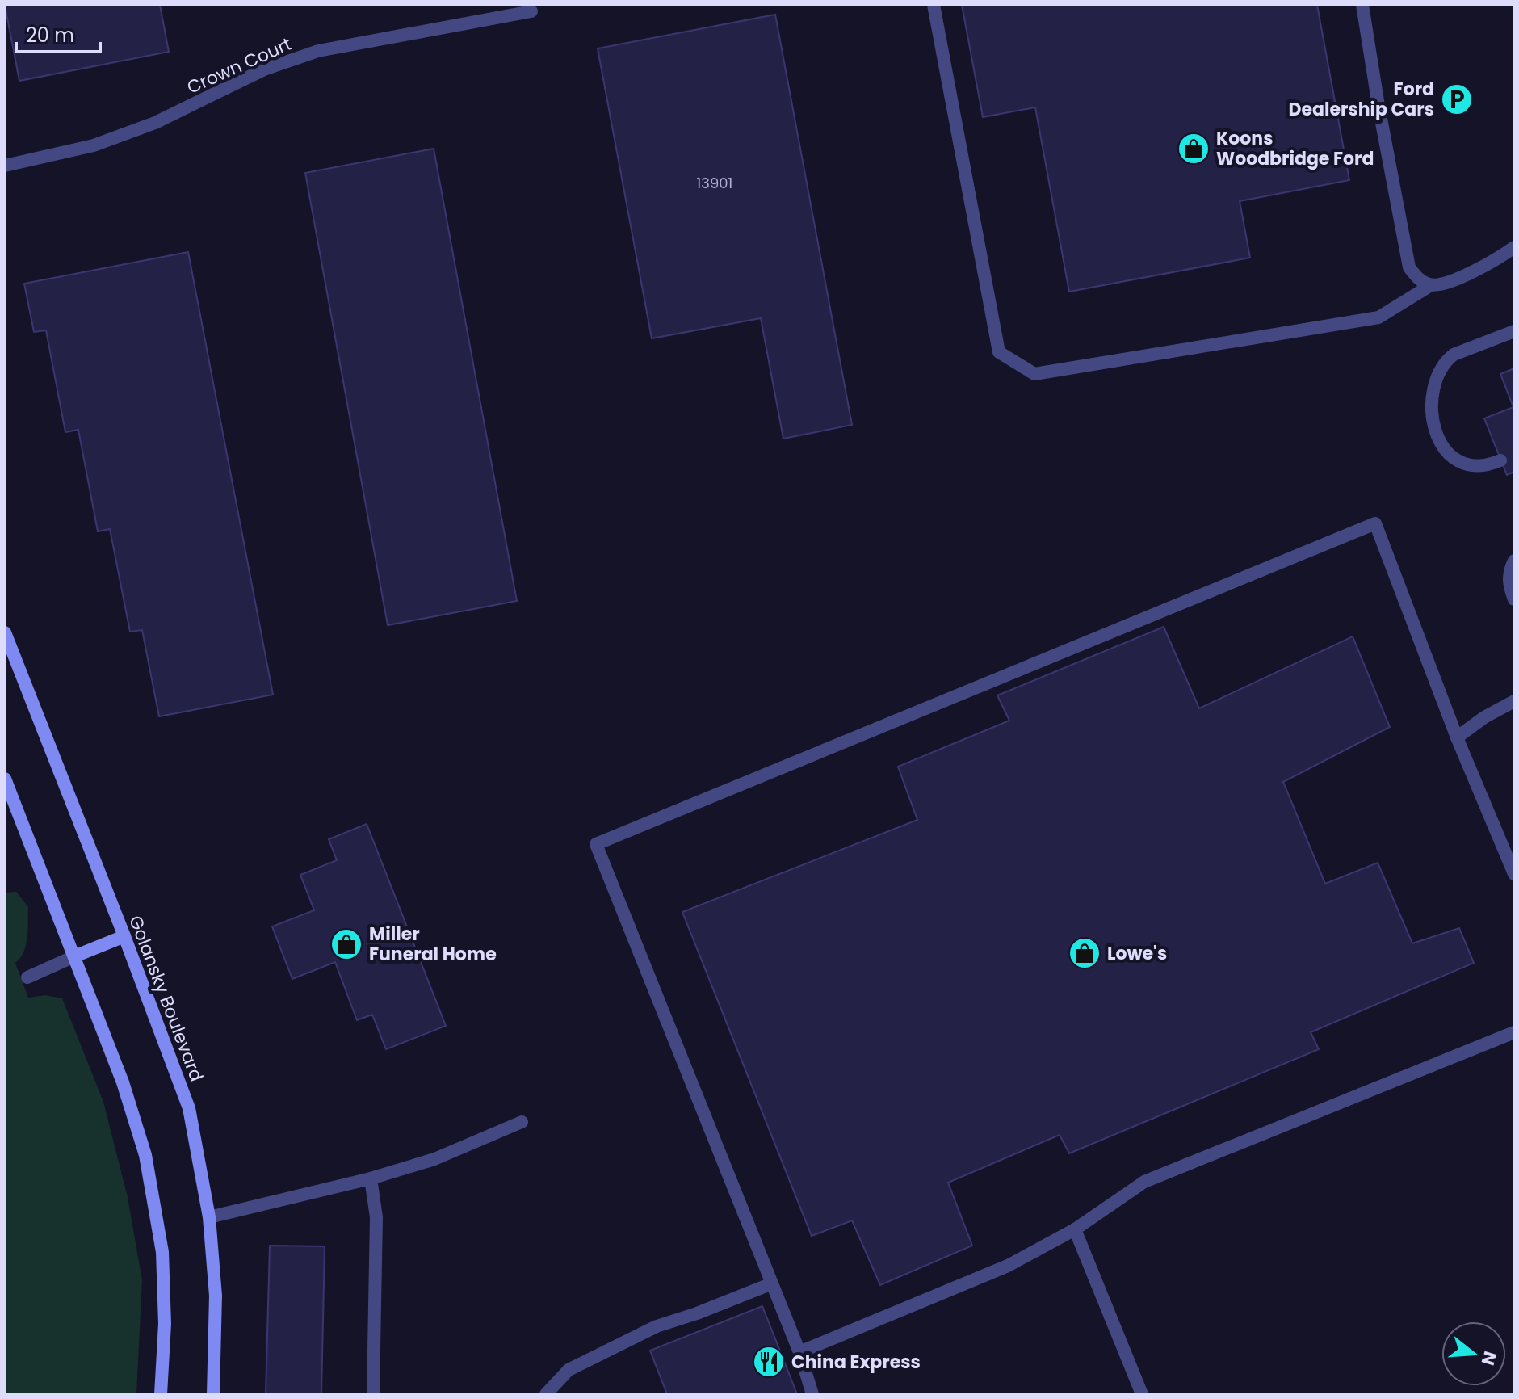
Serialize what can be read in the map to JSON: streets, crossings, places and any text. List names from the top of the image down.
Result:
{
  "streets": {
    "street": ["Crown Court", "Golansky Boulevard"]
  },
  "places": {
    "parking": ["Ford Dealership Cars"],
    "shop": ["Koons Woodbridge Ford", "Miller Funeral Home", "Lowe's"],
    "restaurant": ["China Express"]
  },
  "house_numbers": ["13901"],
  "scale_bar": "20 m",
  "north": "right"
}
